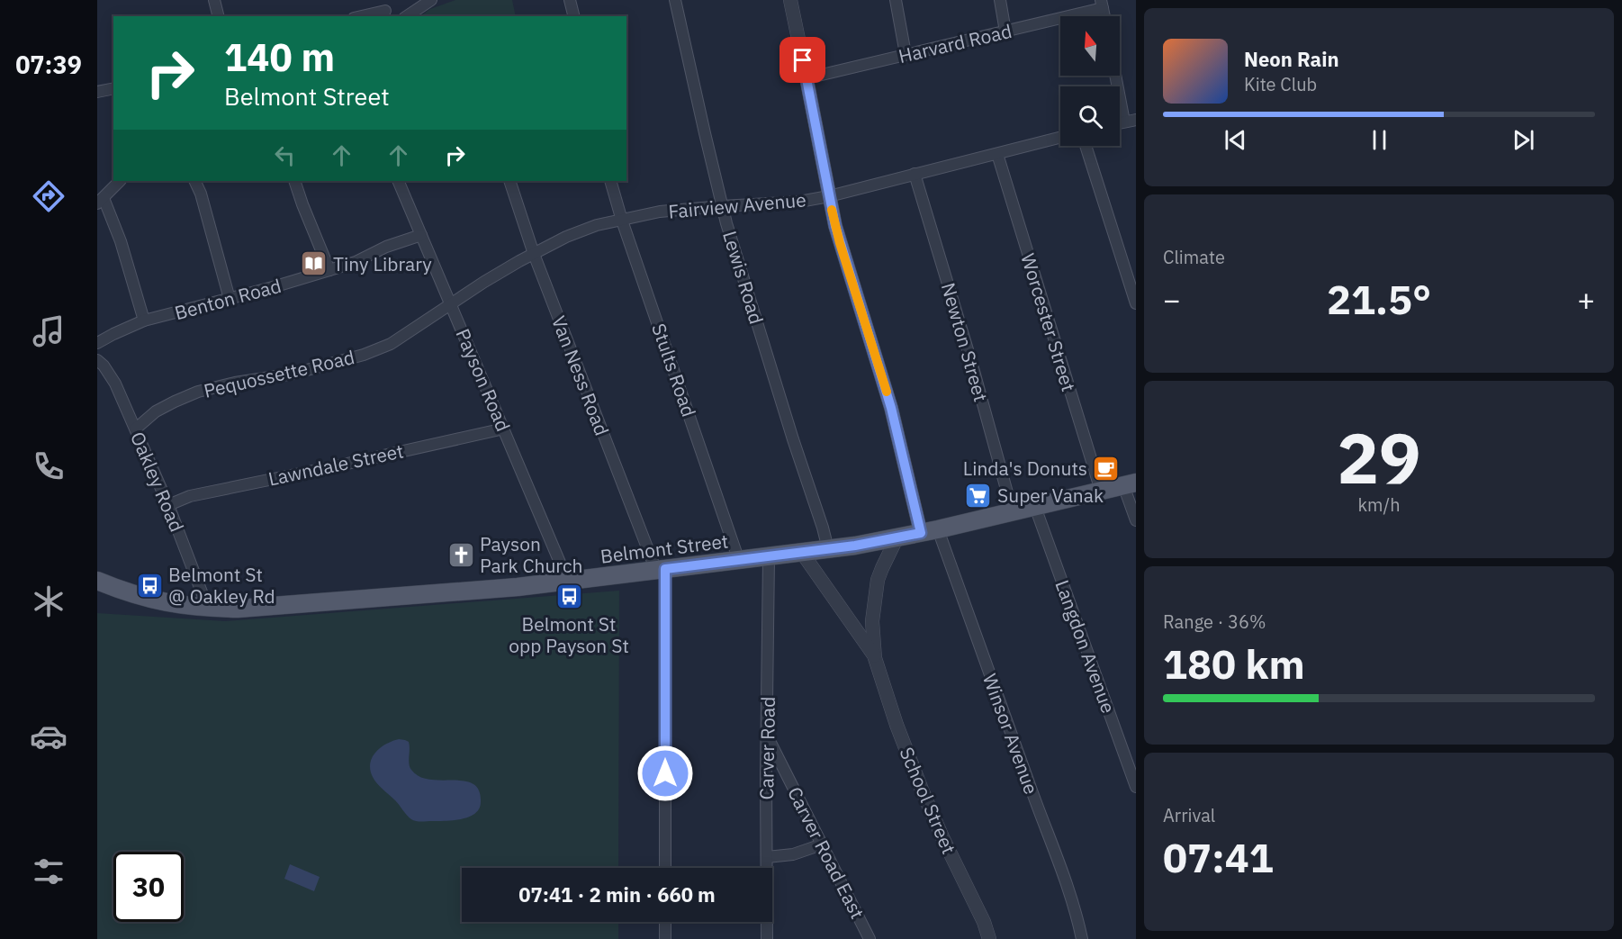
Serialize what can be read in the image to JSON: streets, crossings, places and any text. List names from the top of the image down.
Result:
{
  "streets": {
    "main road": ["Belmont Street"],
    "street": [
      "Harvard Road",
      "Fairview Avenue",
      "Lewis Road",
      "Benton Road",
      "Worcester Street",
      "Newton Street",
      "Stults Road",
      "Pequossette Road",
      "Van Ness Road",
      "Payson Road",
      "Lawndale Street",
      "Oakley Road",
      "Langdon Avenue",
      "Winsor Avenue",
      "Carver Road",
      "School Street",
      "Carver Road East"
    ]
  },
  "crossings": [
    ["Fairview Avenue", "Lewis Road"],
    ["Fairview Avenue", "Worcester Street"],
    ["Fairview Avenue", "Newton Street"],
    ["Fairview Avenue", "Stults Road"],
    ["Fairview Avenue", "Pequossette Road"],
    ["Fairview Avenue", "Van Ness Road"],
    ["Fairview Avenue", "Payson Road"],
    ["Lewis Road", "Belmont Street"],
    ["Benton Road", "Payson Road"],
    ["Worcester Street", "Belmont Street"],
    ["Newton Street", "Belmont Street"],
    ["Stults Road", "Belmont Street"],
    ["Pequossette Road", "Payson Road"],
    ["Pequossette Road", "Oakley Road"],
    ["Van Ness Road", "Belmont Street"],
    ["Payson Road", "Lawndale Street"],
    ["Payson Road", "Belmont Street"],
    ["Lawndale Street", "Oakley Road"],
    ["Oakley Road", "Belmont Street"],
    ["Belmont Street", "Langdon Avenue"],
    ["Belmont Street", "Winsor Avenue"],
    ["Belmont Street", "Carver Road"],
    ["Belmont Street", "School Street"],
    ["Carver Road", "Carver Road East"]
  ],
  "places": {
    "library": ["Tiny Library"],
    "cafe": ["Linda's Donuts"],
    "supermarket": ["Super Vanak"],
    "church": ["Payson Park Church"],
    "bus stop": ["Belmont St @ Oakley Rd", "Belmont St opp Payson St"]
  },
  "north": "top",
  "page": {
    "tabs": "07:39",
    "turn": ["140 m", "Belmont Street"],
    "song": ["Neon Rain", "Kite Club"],
    "tile": [
      "Climate",
      ["29", "km/h"],
      ["Range · 36%", "180 km"],
      ["Arrival", "07:41"]
    ],
    "heat": ["−", "21.5°", "+"],
    "limit": "30",
    "trip": "07:41 · 2 min · 660 m"
  }
}
